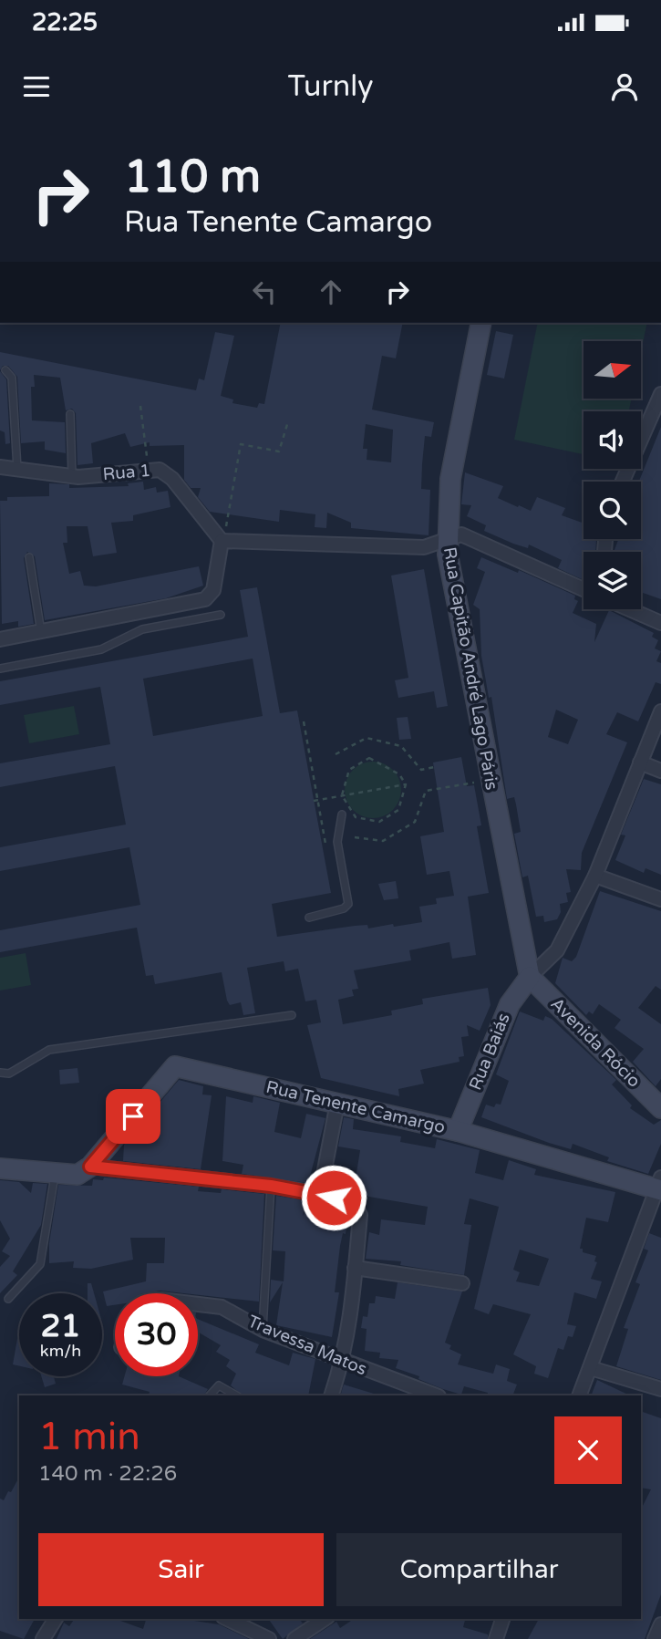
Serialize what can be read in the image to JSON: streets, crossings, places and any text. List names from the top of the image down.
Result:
{
  "streets": {
    "street": [
      "Rua 1",
      "Rua Capitão André Lago Páris",
      "Avenida Rócio",
      "Rua Baiás",
      "Rua Tenente Camargo",
      "Travessa Matos"
    ]
  },
  "crossings": [
    ["Rua Capitão André Lago Páris", "Avenida Rócio"],
    ["Rua Capitão André Lago Páris", "Rua Baiás"],
    ["Avenida Rócio", "Rua Baiás"],
    ["Rua Baiás", "Rua Tenente Camargo"]
  ],
  "north": "right",
  "page": {
    "status": "22:25",
    "header": "Turnly",
    "turn": ["110 m", "Rua Tenente Camargo"],
    "speed": "21 km/h",
    "limit": "30",
    "heading": ["1 min", "140 m · 22:26"],
    "buttons": ["Sair", "Compartilhar"]
  }
}
